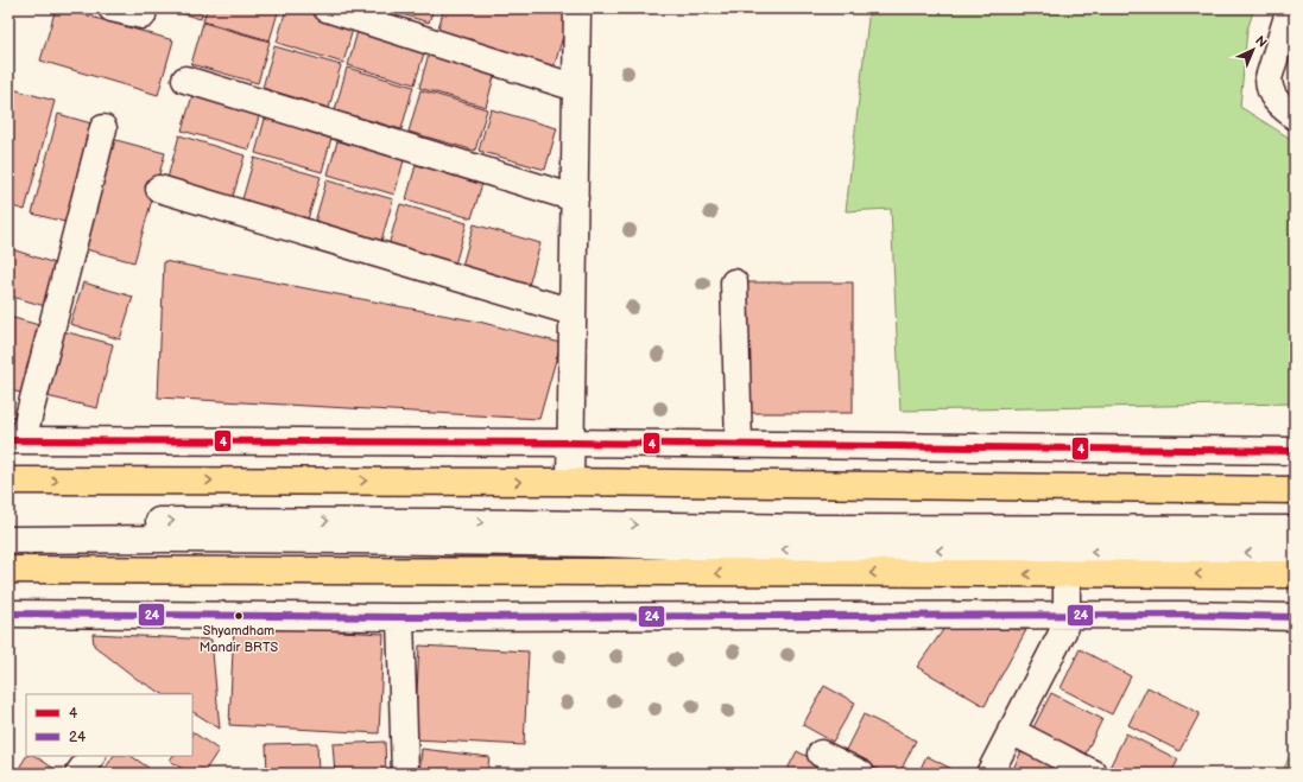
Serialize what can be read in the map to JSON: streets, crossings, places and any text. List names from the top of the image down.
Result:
{
  "places": ["Shyamdham Mandir BRTS"],
  "lines": ["transit line 4", "transit line 24"],
  "legend": ["4", "24"],
  "north": "top right"
}
